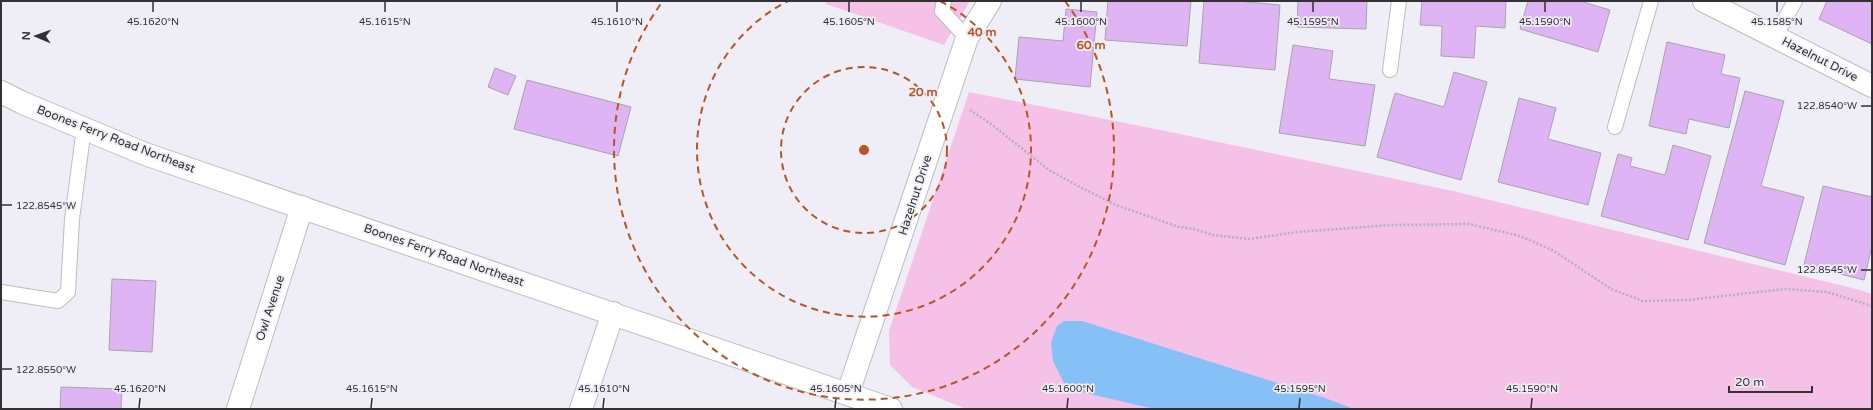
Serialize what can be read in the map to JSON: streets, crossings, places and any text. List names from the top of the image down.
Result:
{
  "streets": {
    "main road": ["Hazelnut Drive", "Boones Ferry Road Northeast", "Owl Avenue"]
  },
  "crossings": [
    ["Hazelnut Drive", "Boones Ferry Road Northeast"],
    ["Boones Ferry Road Northeast", "Owl Avenue"]
  ],
  "scale_bar": "20 m",
  "north": "left",
  "coordinates": [
    "45.1620°N",
    "45.1615°N",
    "45.1610°N",
    "45.1605°N",
    "45.1600°N",
    "45.1595°N",
    "45.1590°N",
    "45.1585°N",
    "122.8540°W",
    "122.8545°W",
    "122.8550°W"
  ],
  "rings": ["40 m", "60 m", "20 m"]
}
